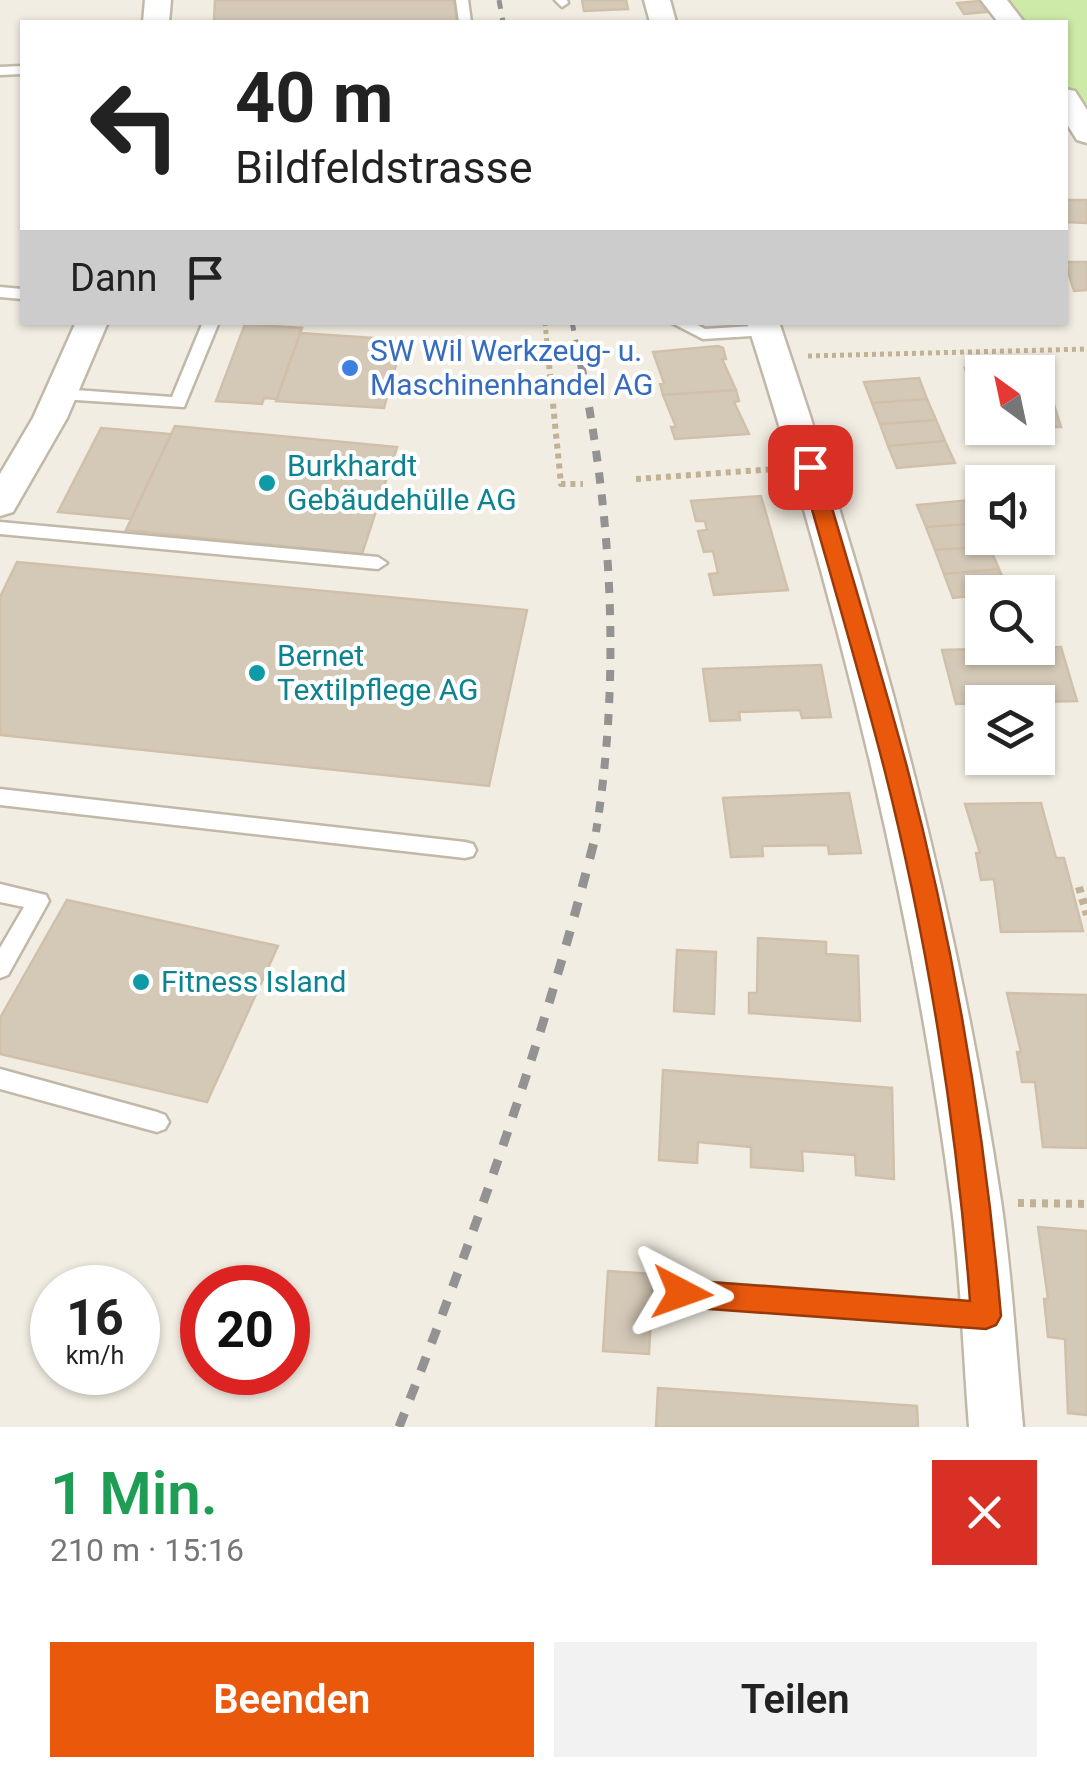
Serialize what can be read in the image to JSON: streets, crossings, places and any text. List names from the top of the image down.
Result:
{
  "places": [
    "SW Wil Werkzeug- u. Maschinenhandel AG",
    "Burkhardt Gebäudehülle AG",
    "Bernet Textilpflege AG",
    "Fitness Island"
  ],
  "north": "top left",
  "page": {
    "turn": ["40 m", "Bildfeldstrasse"],
    "then": "Dann",
    "speed": "16 km/h",
    "limit": "20",
    "heading": ["1 Min.", "210 m · 15:16"],
    "buttons": ["Beenden", "Teilen"]
  }
}
